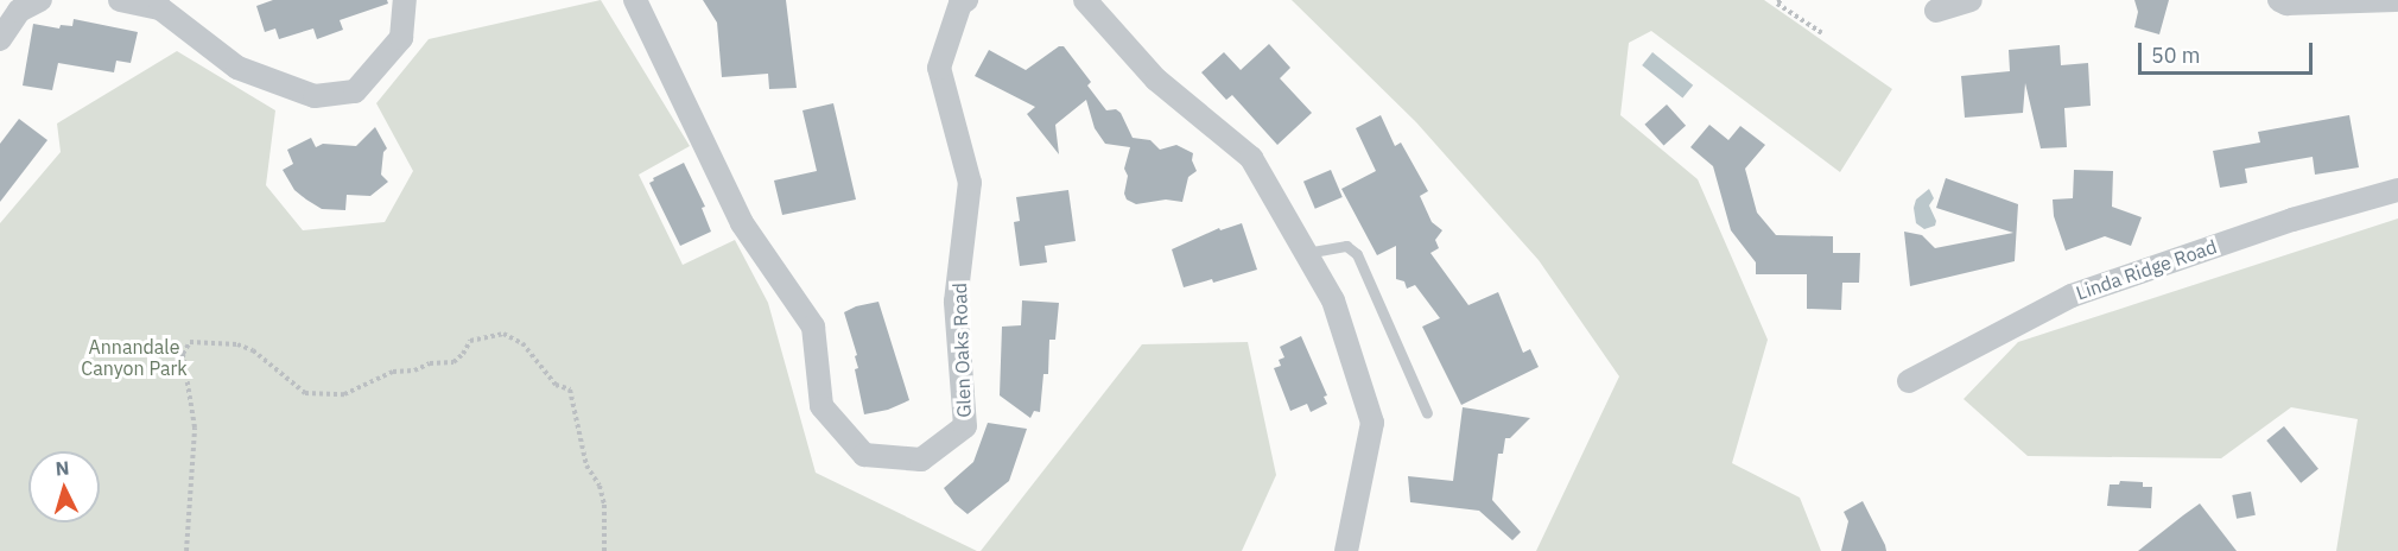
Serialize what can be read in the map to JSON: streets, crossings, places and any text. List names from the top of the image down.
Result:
{
  "streets": {
    "street": ["Linda Ridge Road", "Glen Oaks Road"]
  },
  "parks": ["Annandale Canyon Park"],
  "scale_bar": "50 m",
  "north": "top"
}
